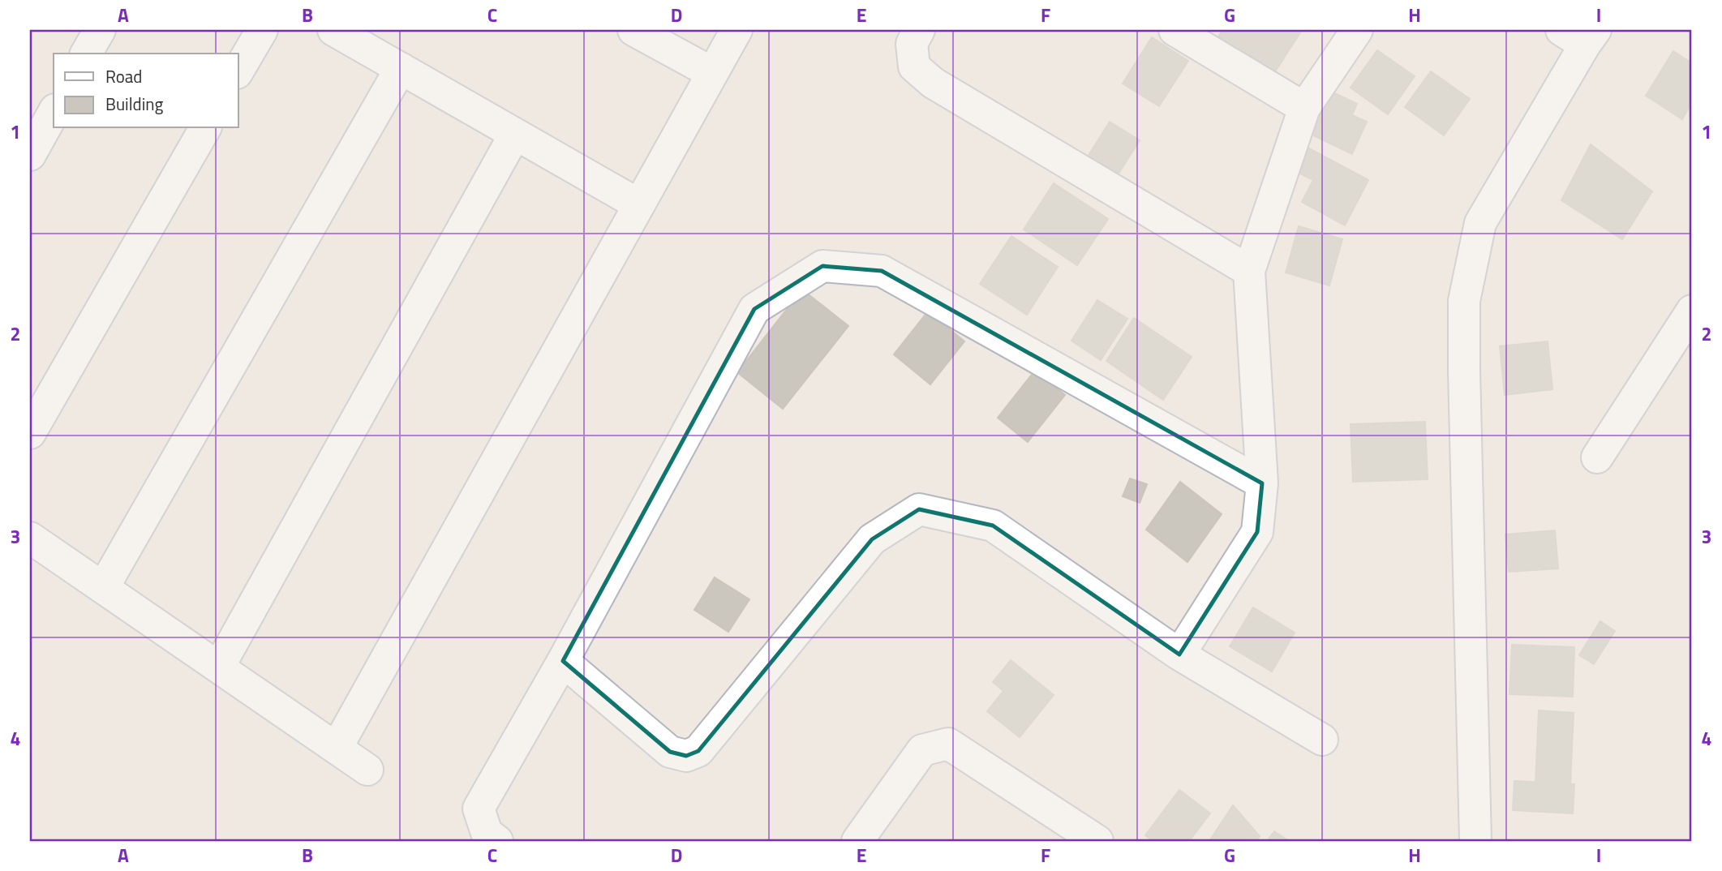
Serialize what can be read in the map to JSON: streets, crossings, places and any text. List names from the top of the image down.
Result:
{
  "legend": ["Road", "Building"],
  "grid": {
    "columns": [
      "A",
      "B",
      "C",
      "D",
      "E",
      "F",
      "G",
      "H",
      "I"
    ],
    "rows": [
      "1",
      "2",
      "3",
      "4"
    ]
  }
}
